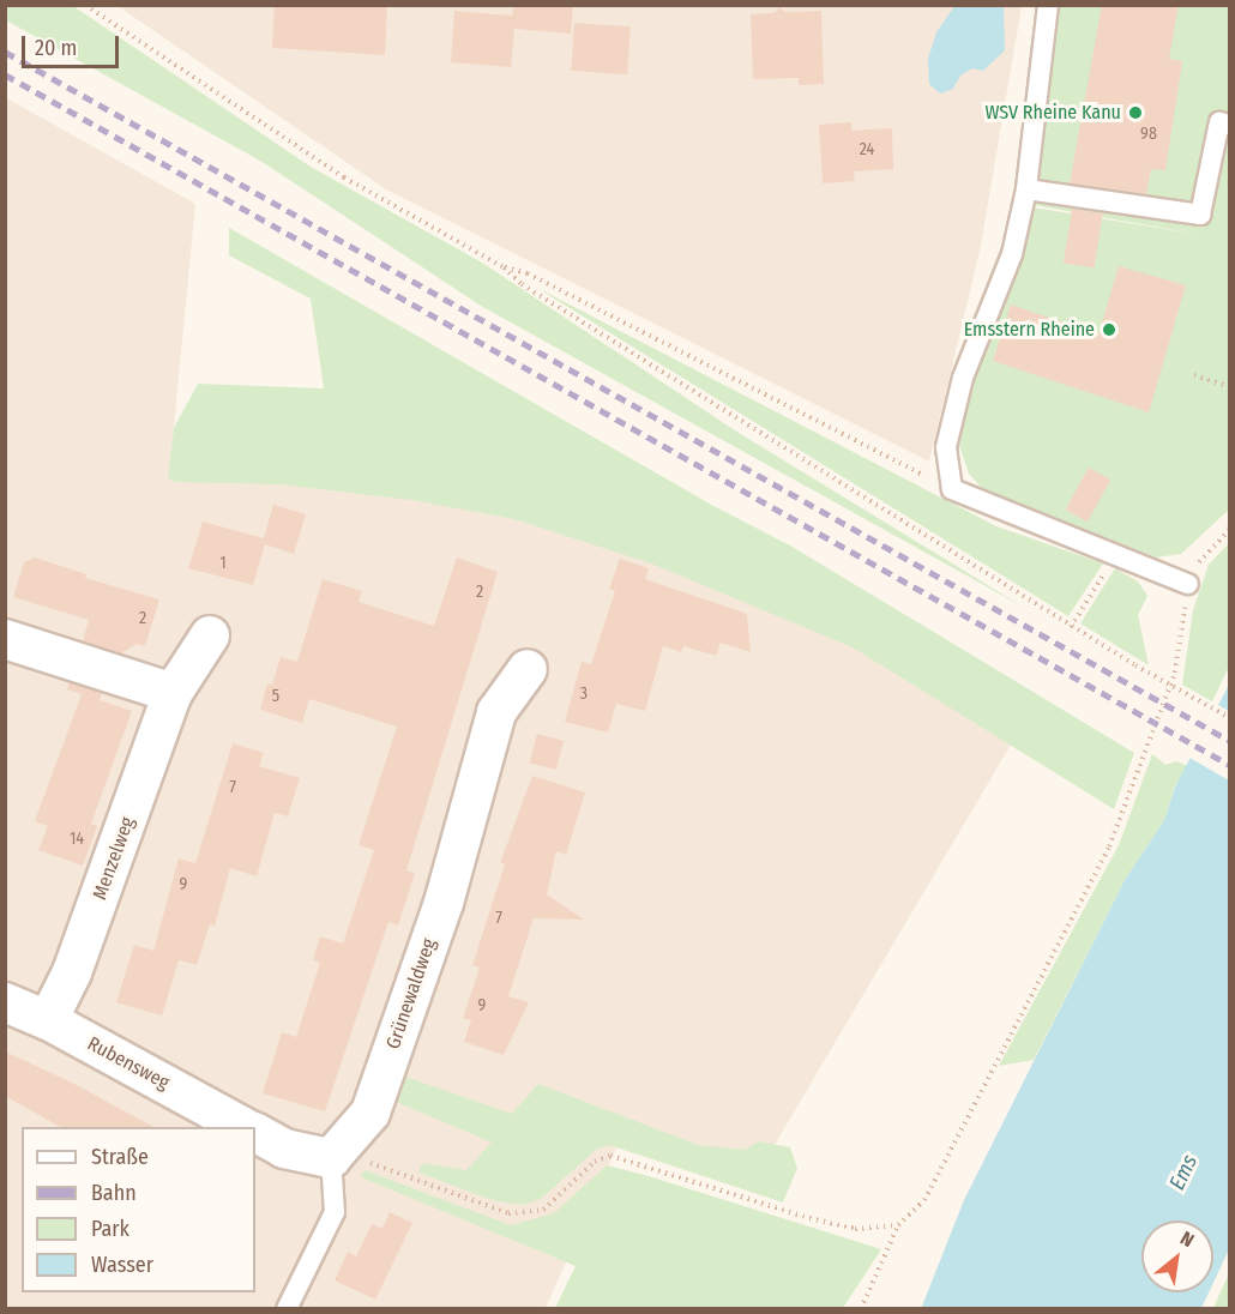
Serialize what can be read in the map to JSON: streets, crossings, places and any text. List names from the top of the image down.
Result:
{
  "streets": {
    "street": ["Menzelweg", "Grünewaldweg", "Rubensweg"]
  },
  "crossings": [
    ["Menzelweg", "Rubensweg"]
  ],
  "water": ["Ems"],
  "places": ["WSV Rheine Kanu", "Emsstern Rheine"],
  "house_numbers": [
    "98",
    "24",
    "1",
    "2",
    "2",
    "3",
    "5",
    "7",
    "14",
    "9",
    "7",
    "9"
  ],
  "legend": [
    "Straße",
    "Bahn",
    "Park",
    "Wasser"
  ],
  "scale_bar": "20 m",
  "north": "top right"
}
